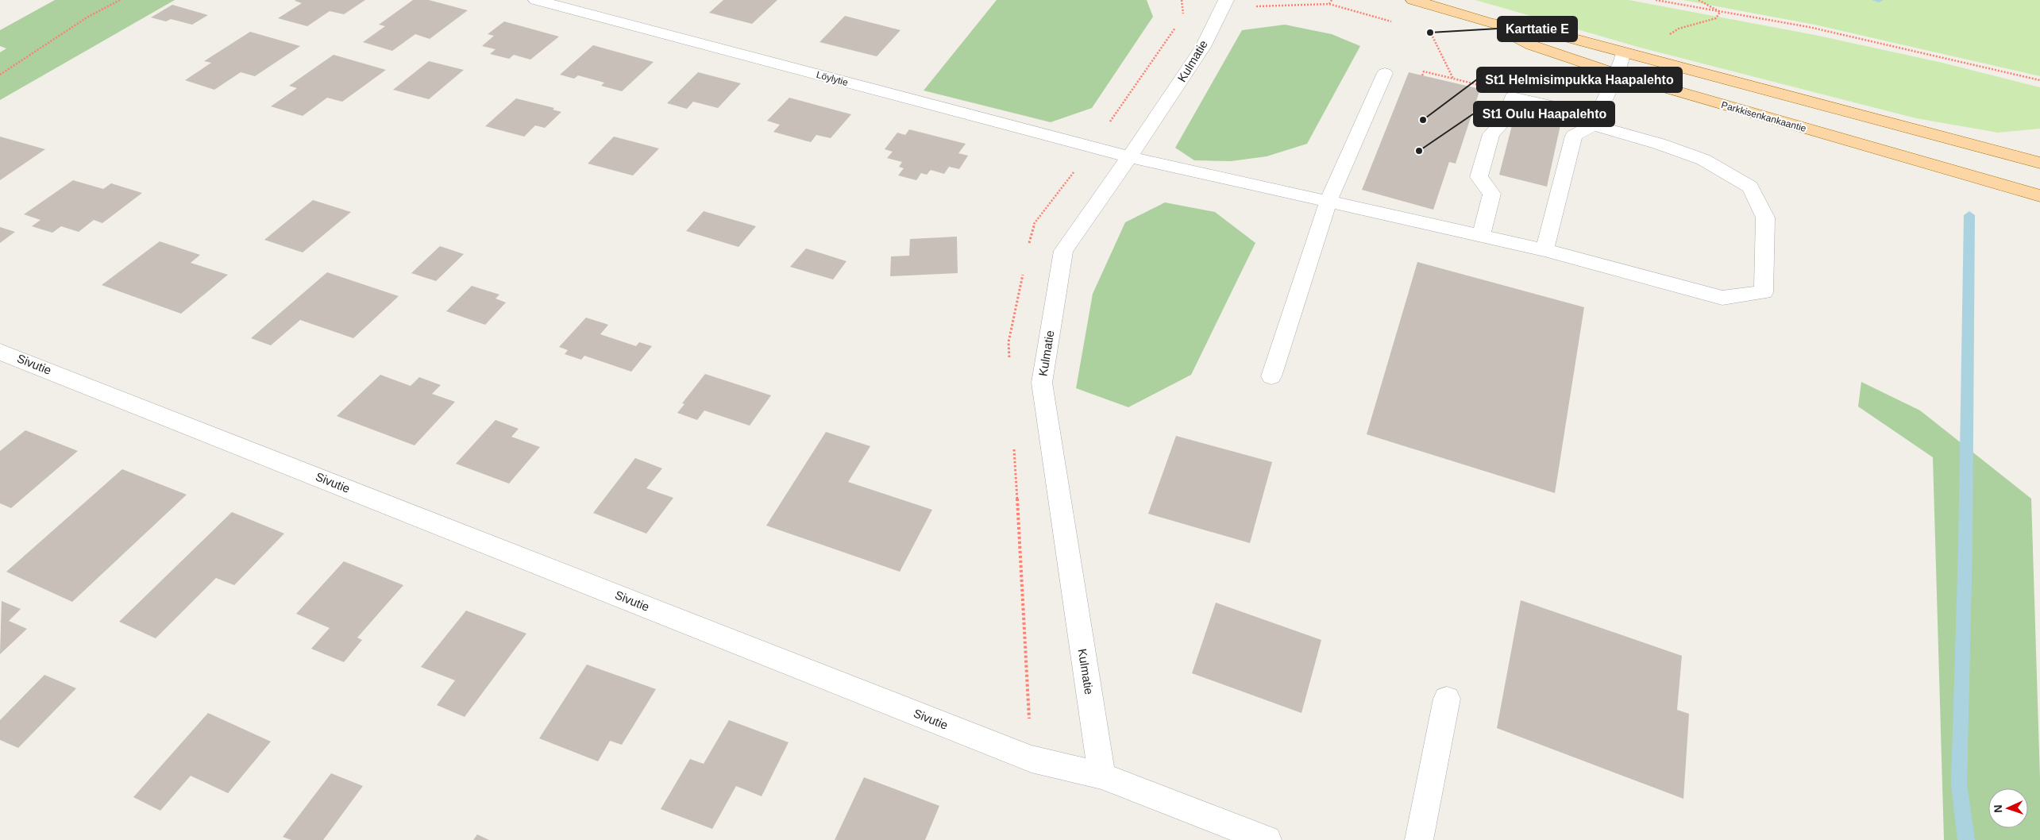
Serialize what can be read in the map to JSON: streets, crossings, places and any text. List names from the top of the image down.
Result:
{
  "streets": {
    "main road": ["Parkkisenkankaantie"],
    "street": ["Kulmatie", "Löylytie", "Sivutie"]
  },
  "crossings": [
    ["Kulmatie", "Löylytie"],
    ["Kulmatie", "Sivutie"]
  ],
  "places": ["Karttatie E", "St1 Helmisimpukka Haapalehto", "St1 Oulu Haapalehto"],
  "north": "left"
}
